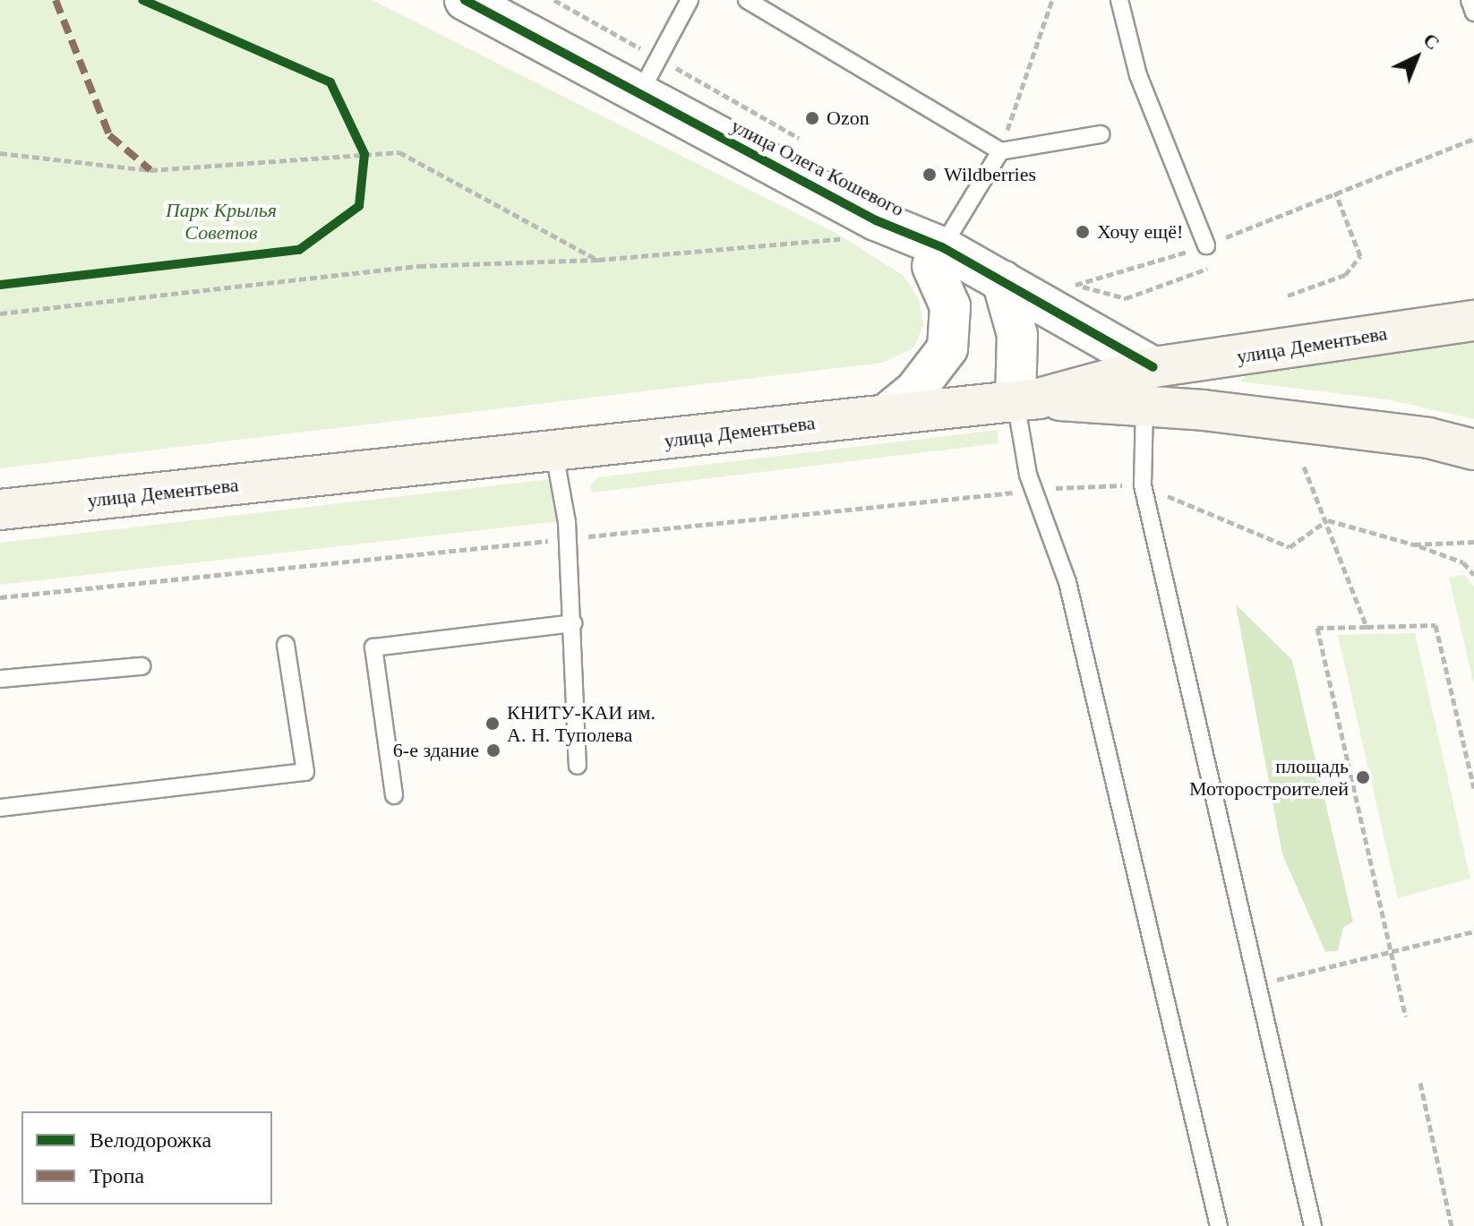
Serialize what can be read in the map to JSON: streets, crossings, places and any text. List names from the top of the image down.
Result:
{
  "streets": {
    "main road": ["улица Олега Кошевого", "улица Дементьева"]
  },
  "crossings": [
    ["улица Олега Кошевого", "улица Дементьева"]
  ],
  "parks": ["Парк Крылья Советов"],
  "places": [
    "Ozon",
    "Wildberries",
    "Хочу ещё!",
    "КНИТУ-КАИ им. А. Н. Туполева",
    "6-е здание",
    "площадь Моторостроителей"
  ],
  "legend": ["Велодорожка", "Тропа"],
  "north": "top right"
}
